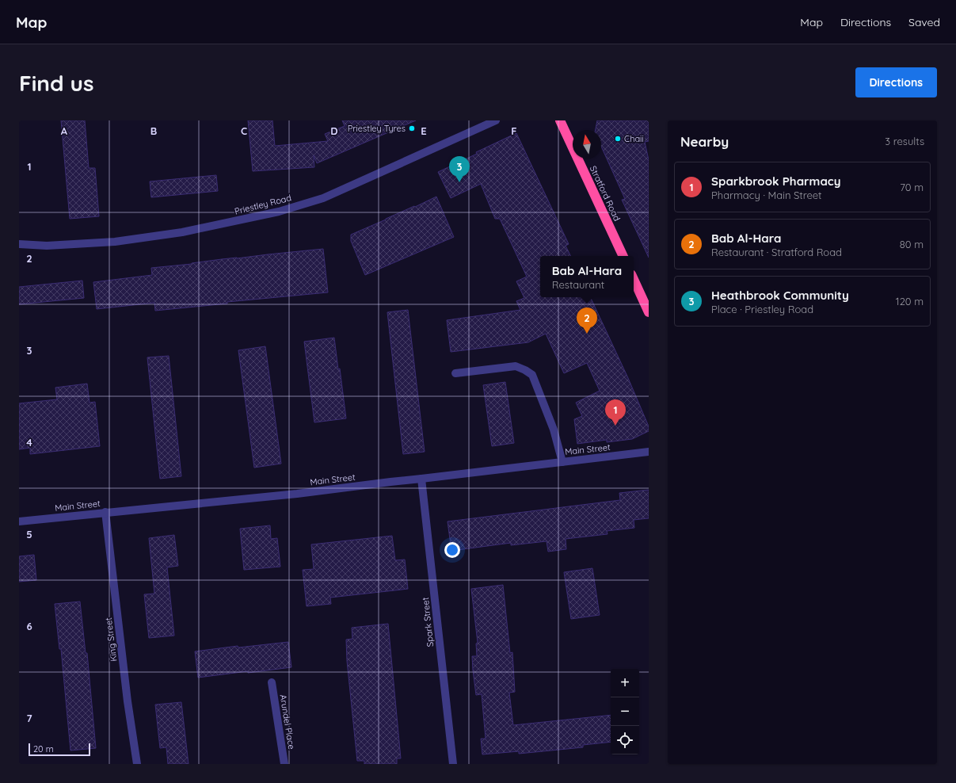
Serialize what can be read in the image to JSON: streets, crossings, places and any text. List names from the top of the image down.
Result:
{
  "streets": {
    "highway": ["Stratford Road"],
    "street": [
      "Priestley Road",
      "Main Street",
      "Spark Street",
      "King Street",
      "Arundel Place"
    ]
  },
  "crossings": [
    ["Main Street", "Spark Street"],
    ["Main Street", "King Street"]
  ],
  "places": ["Priestley Tyres", "Chaii"],
  "scale_bar": "20 m",
  "north": "top",
  "page": {
    "header": "Map",
    "nav": ["Map", "Directions", "Saved"],
    "buttons": "Directions",
    "title": "Find us",
    "heading": ["Nearby", "3 results"],
    "pins": ["3", "2", "1"],
    "list": [
      {
        "mark": "1",
        "name": "Sparkbrook Pharmacy",
        "note": "Pharmacy · Main Street",
        "value": "70 m"
      },
      {
        "mark": "2",
        "name": "Bab Al-Hara",
        "note": "Restaurant · Stratford Road",
        "value": "80 m"
      },
      {
        "mark": "3",
        "name": "Heathbrook Community",
        "note": "Place · Priestley Road",
        "value": "120 m"
      }
    ],
    "popup": ["Bab Al-Hara", "Restaurant"],
    "map_buttons": ["+", "−"],
    "scale": "20 m"
  },
  "grid": {
    "columns": [
      "A",
      "B",
      "C",
      "D",
      "E",
      "F"
    ],
    "rows": [
      "1",
      "2",
      "3",
      "4",
      "5",
      "6",
      "7"
    ]
  }
}
